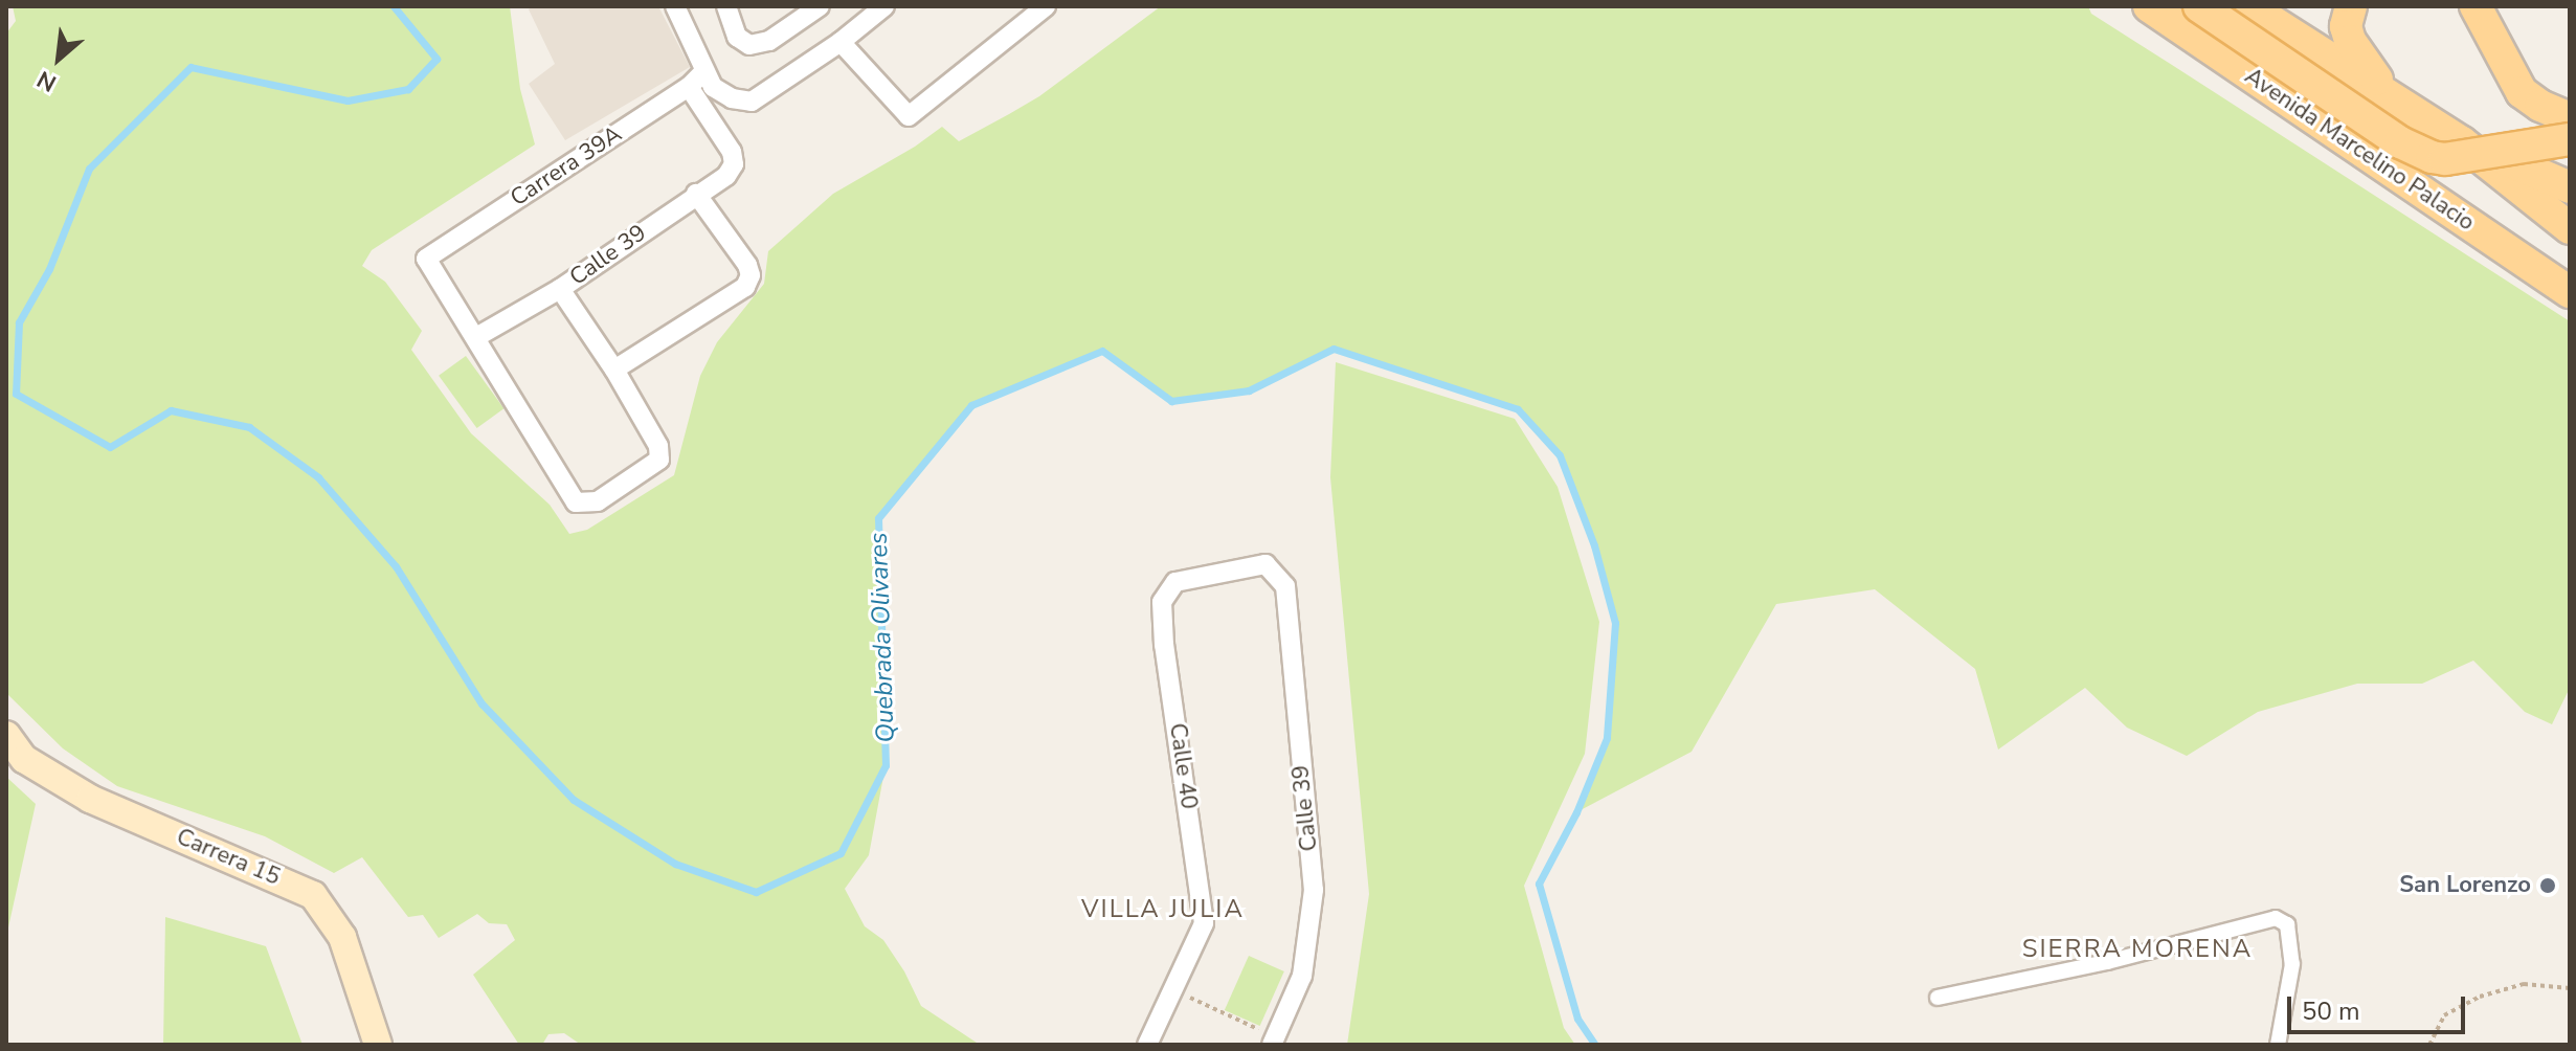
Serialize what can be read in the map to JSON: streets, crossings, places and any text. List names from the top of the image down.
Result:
{
  "streets": {
    "main road": ["Avenida Marcelino Palacio", "Carrera 15"],
    "street": ["Carrera 39A", "Calle 39", "Calle 40"]
  },
  "crossings": [
    ["Carrera 39A", "Calle 39"],
    ["Calle 39", "Calle 40"]
  ],
  "districts": ["VILLA JULIA", "SIERRA MORENA"],
  "water": ["Quebrada Olivares"],
  "places": ["San Lorenzo"],
  "scale_bar": "50 m",
  "north": "bottom left"
}
